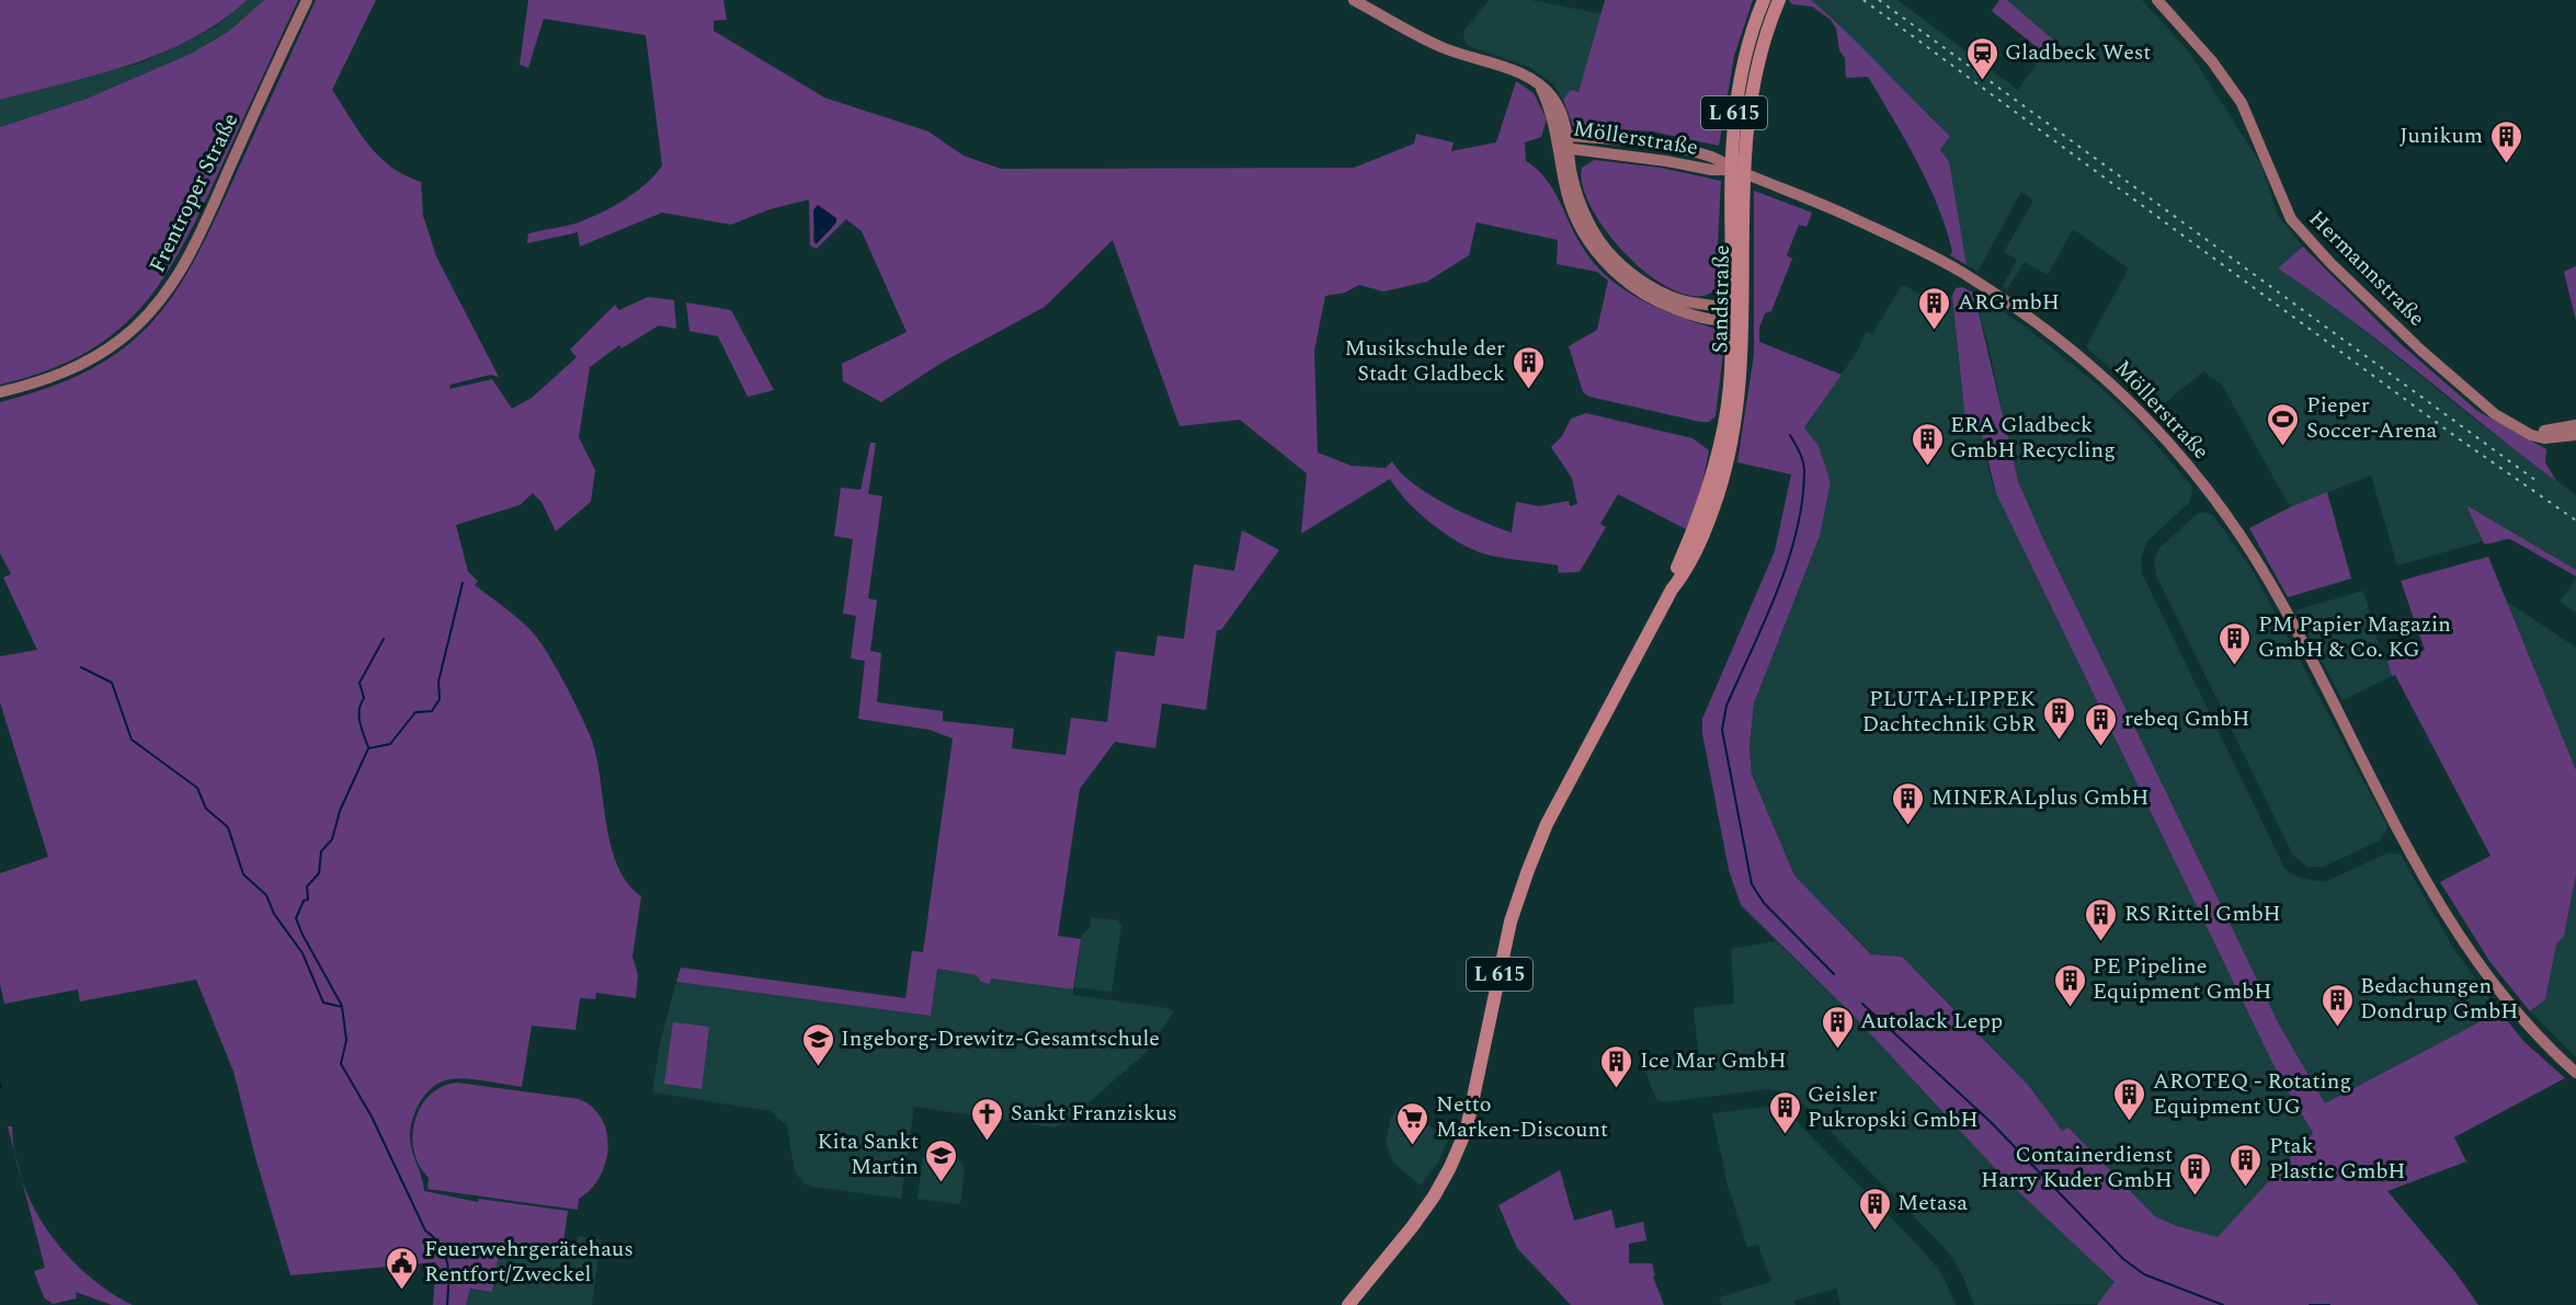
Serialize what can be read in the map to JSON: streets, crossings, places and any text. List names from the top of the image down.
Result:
{
  "streets": {
    "main road": [
      "L 615",
      "Möllerstraße",
      "Frentroper Straße",
      "Hermannstraße",
      "Sandstraße"
    ]
  },
  "places": {
    "station": ["Gladbeck West"],
    "building": [
      "Junikum",
      "ARG mbH",
      "Musikschule der Stadt Gladbeck",
      "ERA Gladbeck GmbH Recycling",
      "PM Papier Magazin GmbH & Co. KG",
      "PLUTA+LIPPEK Dachtechnik GbR",
      "rebeq GmbH",
      "MINERALplus GmbH",
      "RS Rittel GmbH",
      "PE Pipeline Equipment GmbH",
      "Bedachungen Dondrup GmbH",
      "Autolack Lepp",
      "Ice Mar GmbH",
      "AROTEQ - Rotating Equipment UG",
      "Geisler Pukropski GmbH",
      "Ptak Plastic GmbH",
      "Containerdienst Harry Kuder GmbH",
      "Metasa"
    ],
    "sports": ["Pieper Soccer-Arena"],
    "school or university": ["Ingeborg-Drewitz-Gesamtschule", "Kita Sankt Martin"],
    "church": ["Sankt Franziskus"],
    "supermarket": ["Netto Marken-Discount"],
    "public building": ["Feuerwehrgerätehaus Rentfort/Zweckel"]
  }
}
